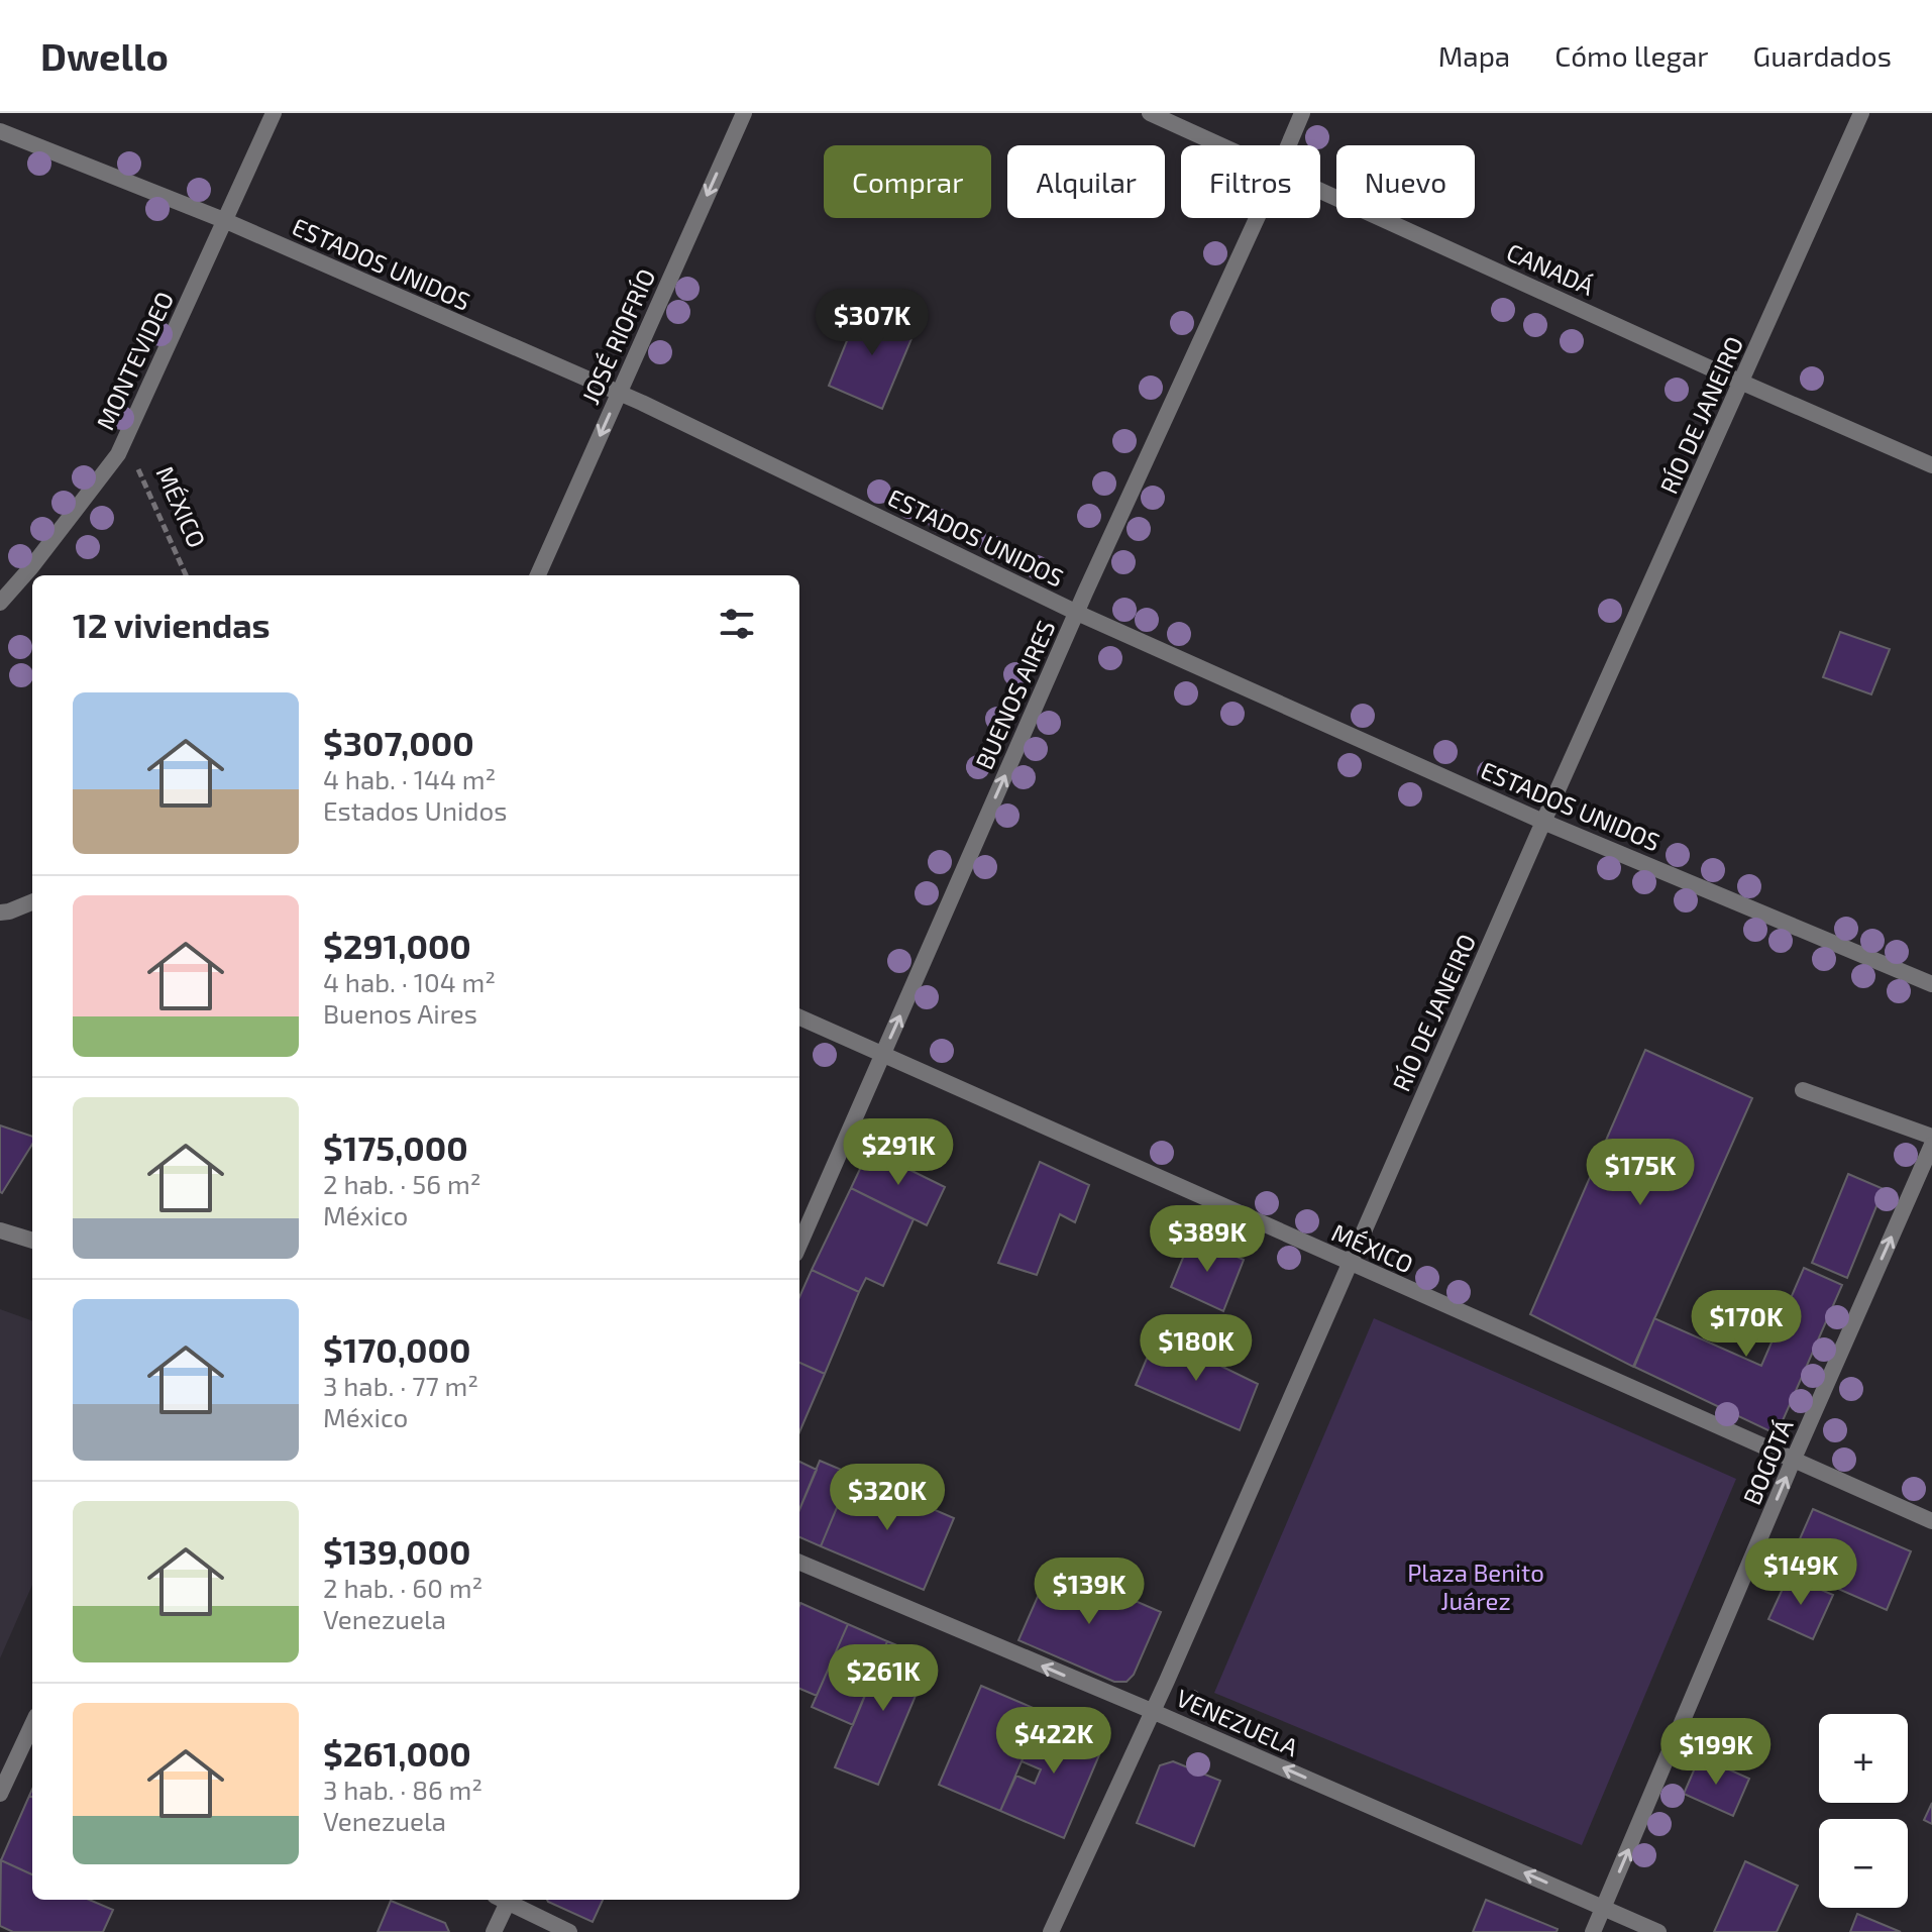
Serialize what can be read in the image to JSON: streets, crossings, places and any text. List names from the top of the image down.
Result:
{
  "streets": {
    "street": [
      "ESTADOS UNIDOS",
      "CANADÁ",
      "JOSÉ RIOFRÍO",
      "MONTEVIDEO",
      "RÍO DE JANEIRO",
      "MÉXICO",
      "BUENOS AIRES",
      "BOGOTÁ",
      "VENEZUELA"
    ]
  },
  "crossings": [
    ["ESTADOS UNIDOS", "JOSÉ RIOFRÍO"],
    ["ESTADOS UNIDOS", "MONTEVIDEO"],
    ["ESTADOS UNIDOS", "RÍO DE JANEIRO"],
    ["ESTADOS UNIDOS", "BUENOS AIRES"],
    ["CANADÁ", "RÍO DE JANEIRO"],
    ["RÍO DE JANEIRO", "MÉXICO"],
    ["RÍO DE JANEIRO", "VENEZUELA"],
    ["MÉXICO", "BUENOS AIRES"],
    ["MÉXICO", "BOGOTÁ"],
    ["BOGOTÁ", "VENEZUELA"]
  ],
  "one_way": [
    "JOSÉ RIOFRÍO",
    "BUENOS AIRES",
    "BOGOTÁ",
    "VENEZUELA"
  ],
  "parks": ["Plaza Benito Juárez"],
  "page": {
    "header": "Dwello",
    "nav": ["Mapa", "Cómo llegar", "Guardados"],
    "chip": [
      "Comprar",
      "Alquilar",
      "Filtros",
      "Nuevo"
    ],
    "price": [
      "$307K",
      "$291K",
      "$175K",
      "$389K",
      "$170K",
      "$180K",
      "$320K",
      "$149K",
      "$139K",
      "$261K",
      "$422K",
      "$199K"
    ],
    "heading": "12 viviendas",
    "list": [
      {
        "name": "$307,000",
        "note": "4 hab. · 144 m² · Estados Unidos"
      },
      {
        "name": "$291,000",
        "note": "4 hab. · 104 m² · Buenos Aires"
      },
      {
        "name": "$175,000",
        "note": "2 hab. · 56 m² · México"
      },
      {
        "name": "$170,000",
        "note": "3 hab. · 77 m² · México"
      },
      {
        "name": "$139,000",
        "note": "2 hab. · 60 m² · Venezuela"
      },
      {
        "name": "$261,000",
        "note": "3 hab. · 86 m² · Venezuela"
      }
    ],
    "map_buttons": ["+", "−"]
  }
}
